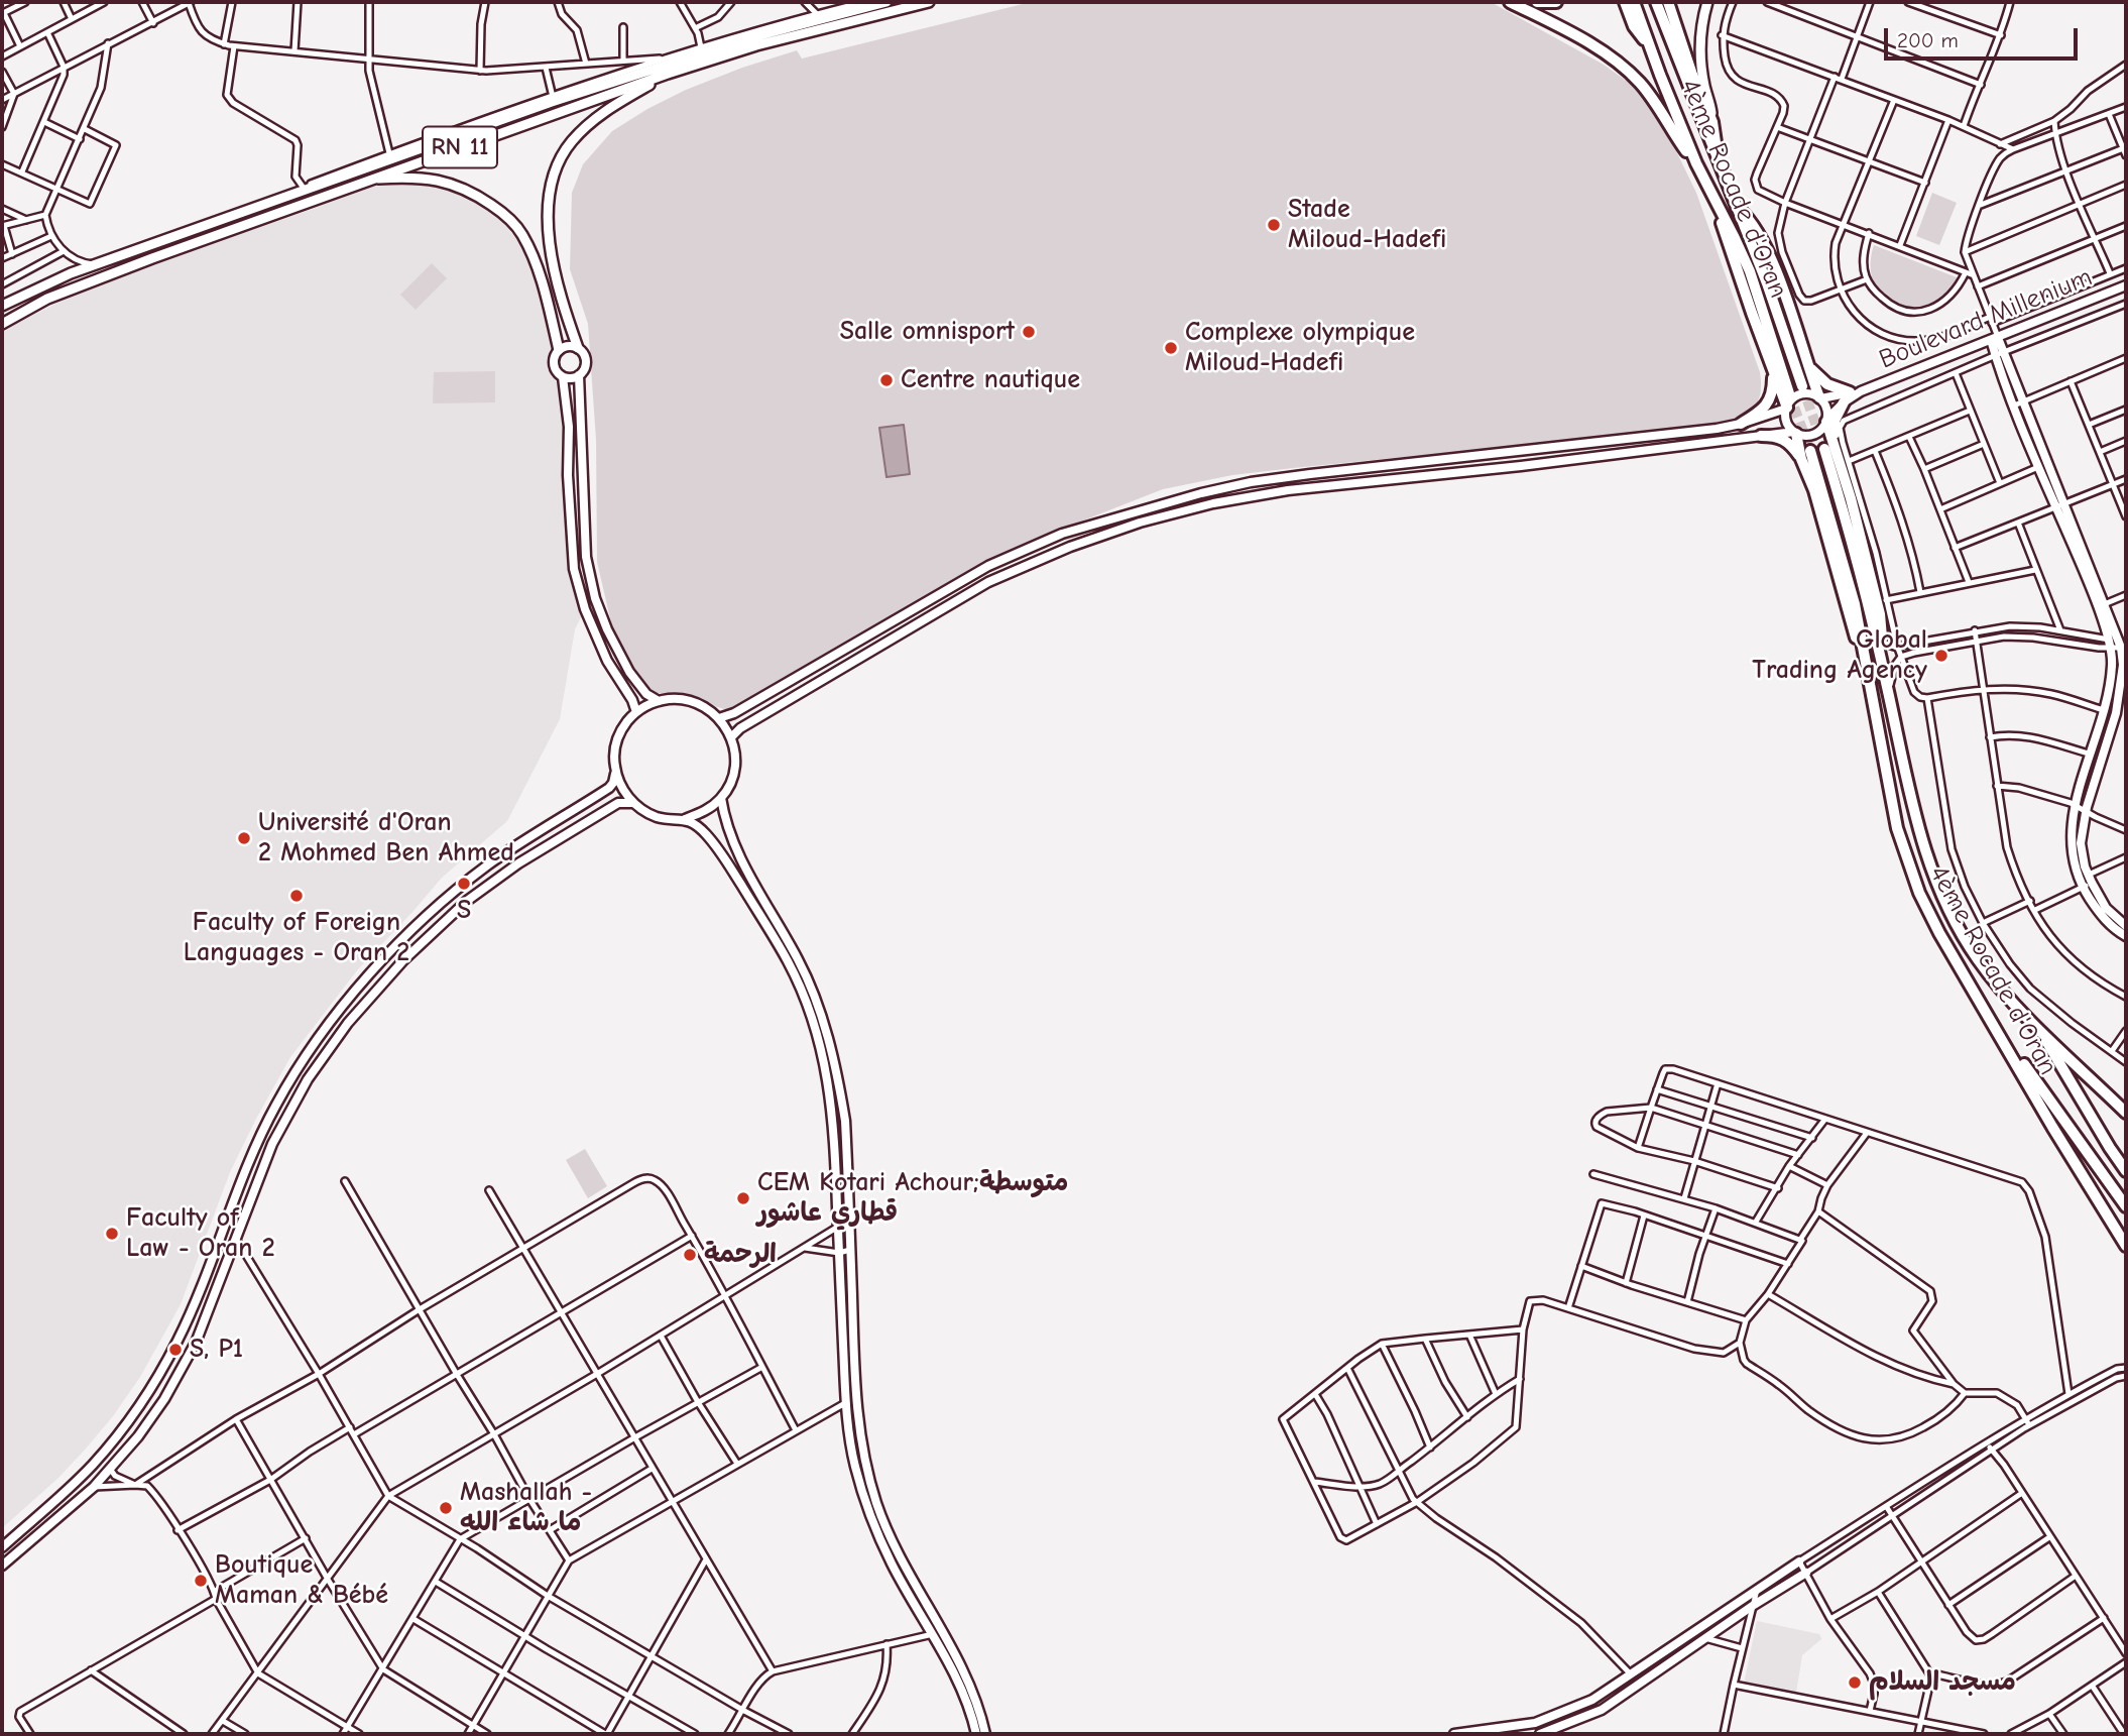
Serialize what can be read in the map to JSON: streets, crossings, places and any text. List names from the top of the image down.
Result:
{
  "streets": {
    "highway": ["RN 11", "4ème Rocade d'Oran"],
    "main road": ["Boulevard Millenium"]
  },
  "places": [
    "Stade Miloud-Hadefi",
    "Salle omnisport",
    "Complexe olympique Miloud-Hadefi",
    "Centre nautique",
    "Global Trading Agency",
    "Université d'Oran 2 Mohmed Ben Ahmed",
    "S",
    "Faculty of Foreign Languages - Oran 2",
    "CEM Kotari Achour;متوسطة قطاري عاشور",
    "Faculty of Law - Oran 2",
    "الرحمة",
    "S, P1",
    "Mashallah - ما شاء الله",
    "Boutique Maman & Bébé",
    "مسجد السلام"
  ],
  "scale_bar": "200 m"
}
